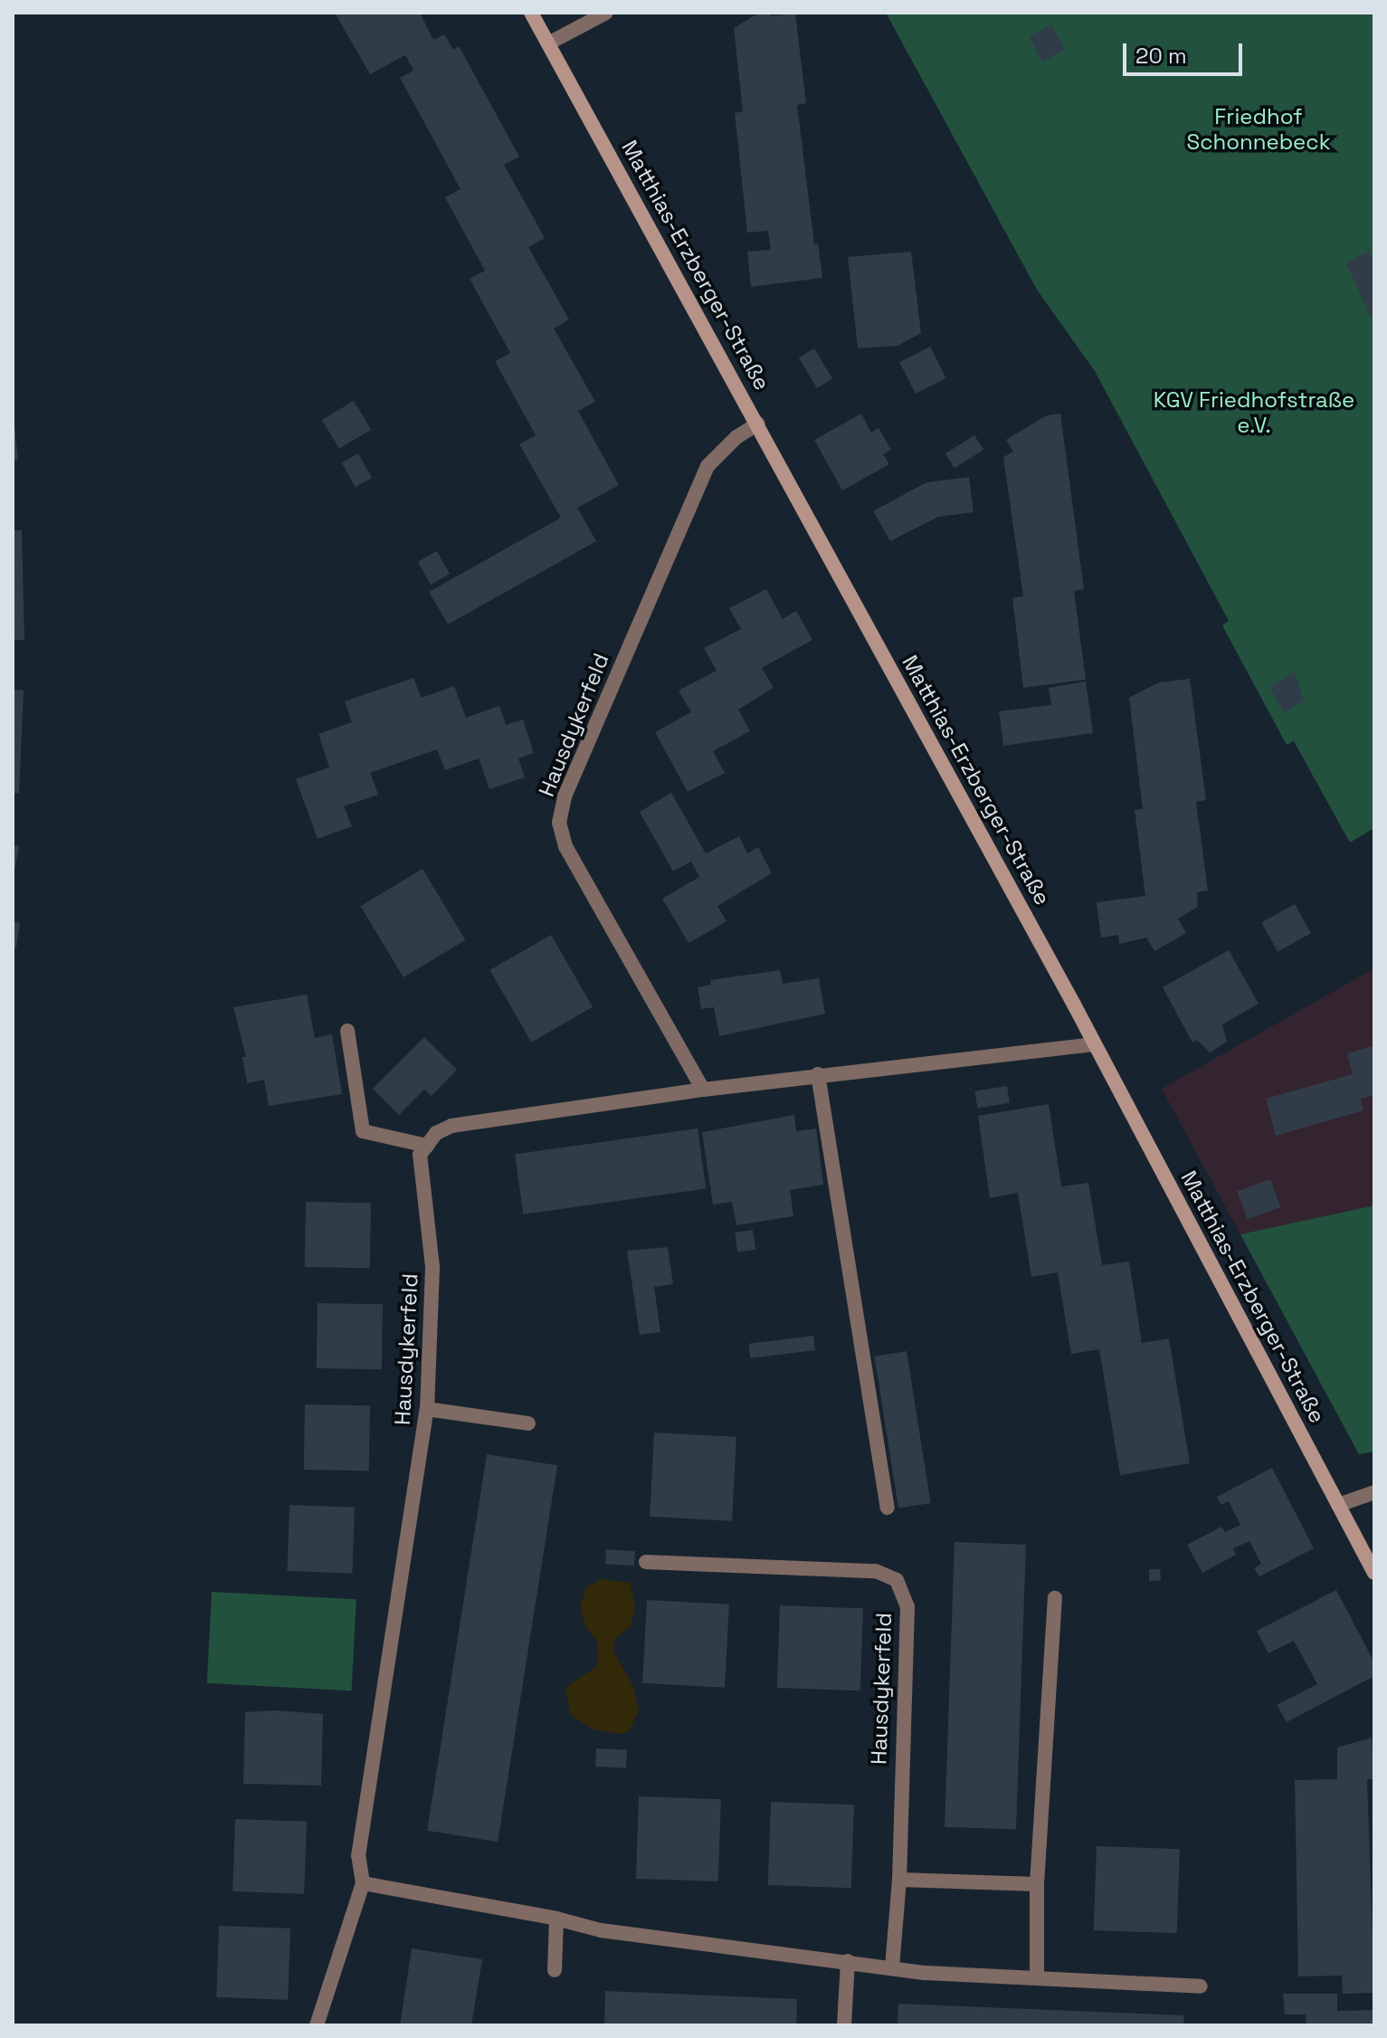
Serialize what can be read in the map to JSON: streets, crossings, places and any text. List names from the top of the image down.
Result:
{
  "streets": {
    "street": ["Matthias-Erzberger-Straße", "Hausdykerfeld"]
  },
  "crossings": [
    ["Matthias-Erzberger-Straße", "Hausdykerfeld"]
  ],
  "parks": ["Friedhof Schonnebeck", "KGV Friedhofstraße e.V."],
  "scale_bar": "20 m"
}
